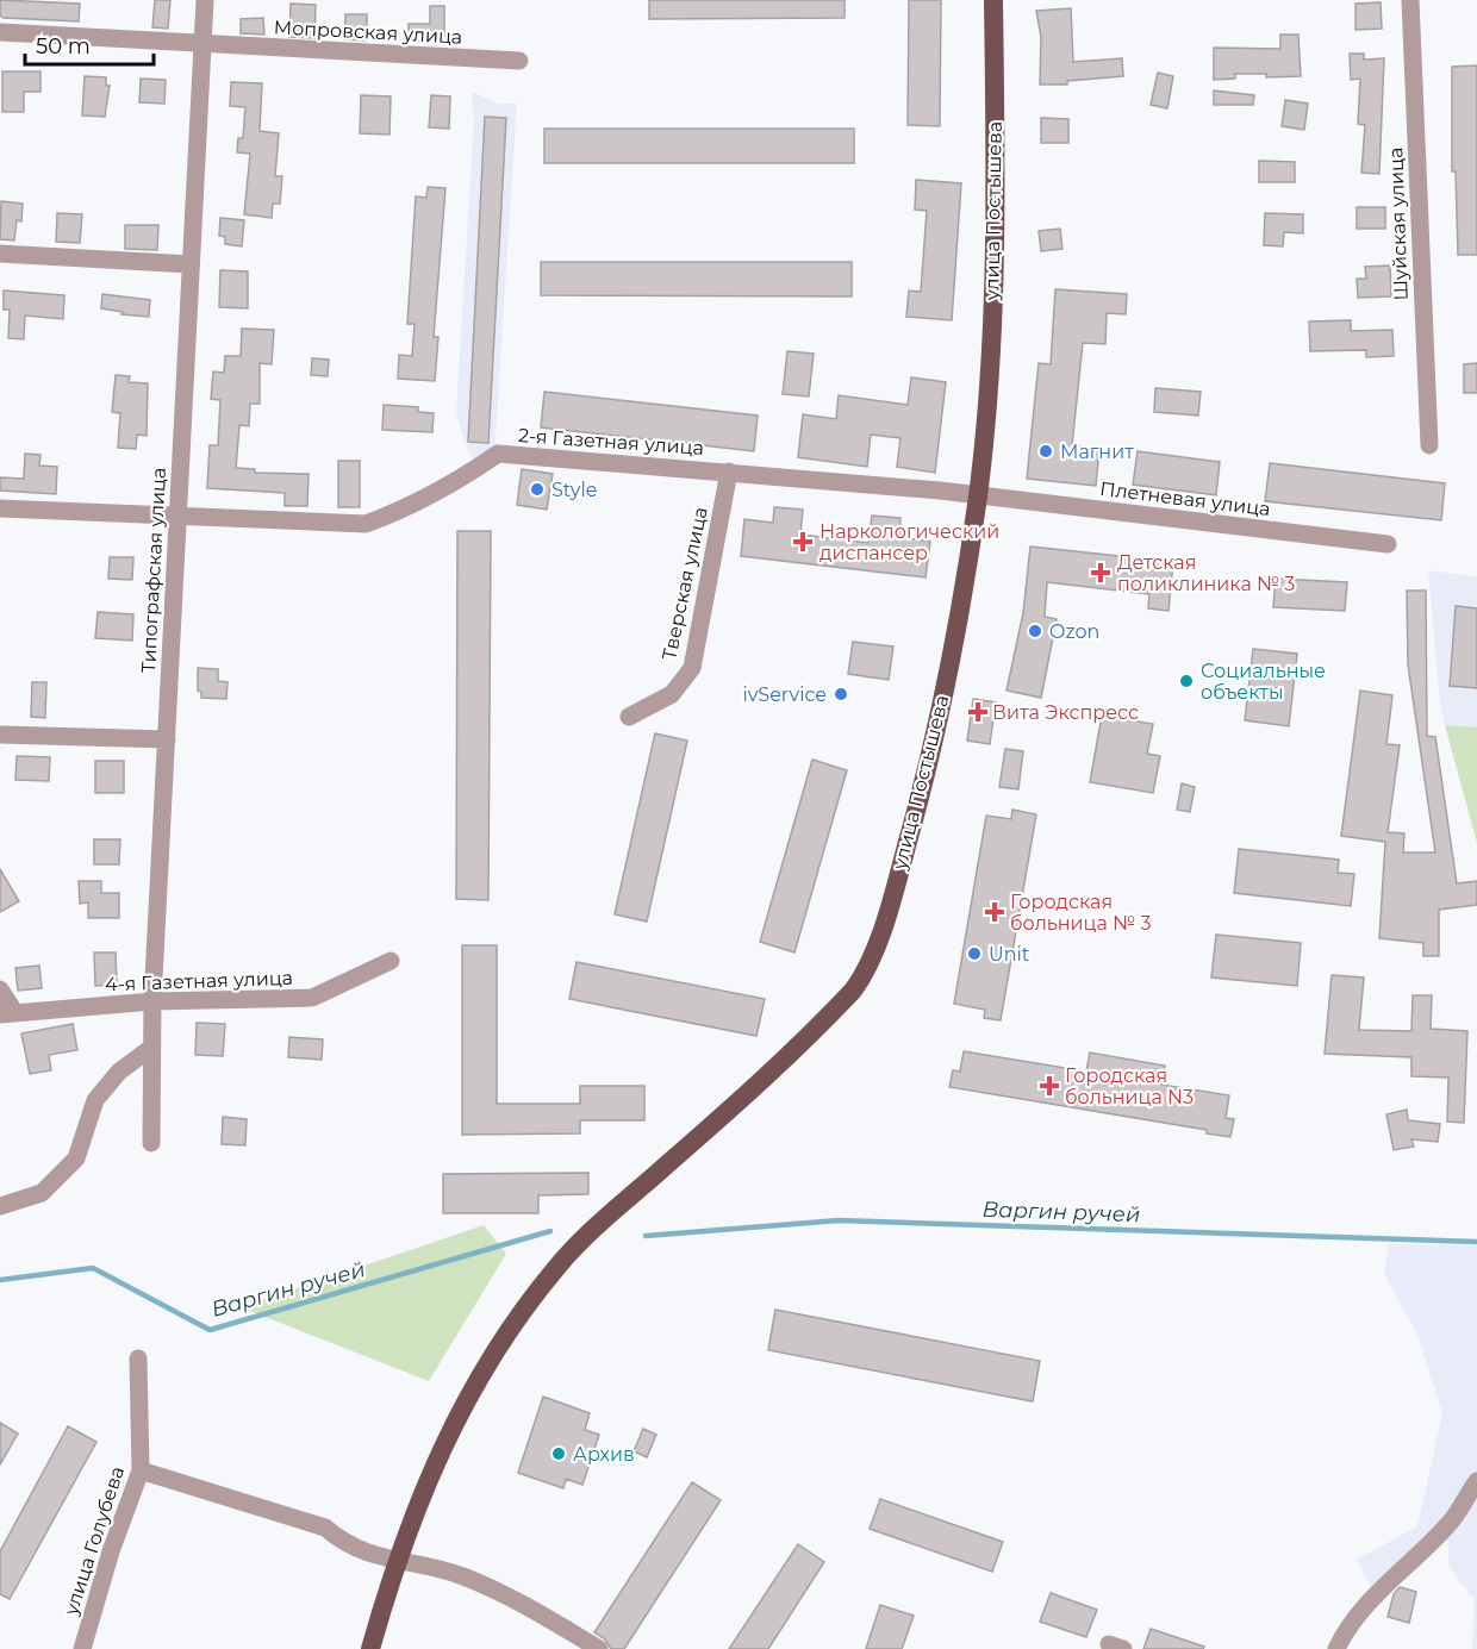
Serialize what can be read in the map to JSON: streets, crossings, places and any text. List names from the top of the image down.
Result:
{
  "streets": {
    "main road": ["улица Постышева"],
    "street": [
      "Мопровская улица",
      "Шуйская улица",
      "2-я Газетная улица",
      "Плетневая улица",
      "Типографская улица",
      "Тверская улица",
      "4-я Газетная улица",
      "улица Голубева"
    ]
  },
  "crossings": [
    ["Мопровская улица", "Типографская улица"],
    ["улица Постышева", "2-я Газетная улица"],
    ["улица Постышева", "Плетневая улица"],
    ["2-я Газетная улица", "Плетневая улица"],
    ["2-я Газетная улица", "Типографская улица"],
    ["2-я Газетная улица", "Тверская улица"],
    ["Типографская улица", "4-я Газетная улица"]
  ],
  "water": ["Варгин ручей"],
  "places": {
    "other": [
      "Магнит",
      "Style",
      "Ozon",
      "Социальные объекты",
      "ivService",
      "Unit",
      "Архив"
    ],
    "health": [
      "Наркологический диспансер",
      "Детская поликлиника № 3",
      "Вита Экспресс",
      "Городская больница № 3",
      "Городская больница N3"
    ]
  },
  "scale_bar": "50 m"
}
